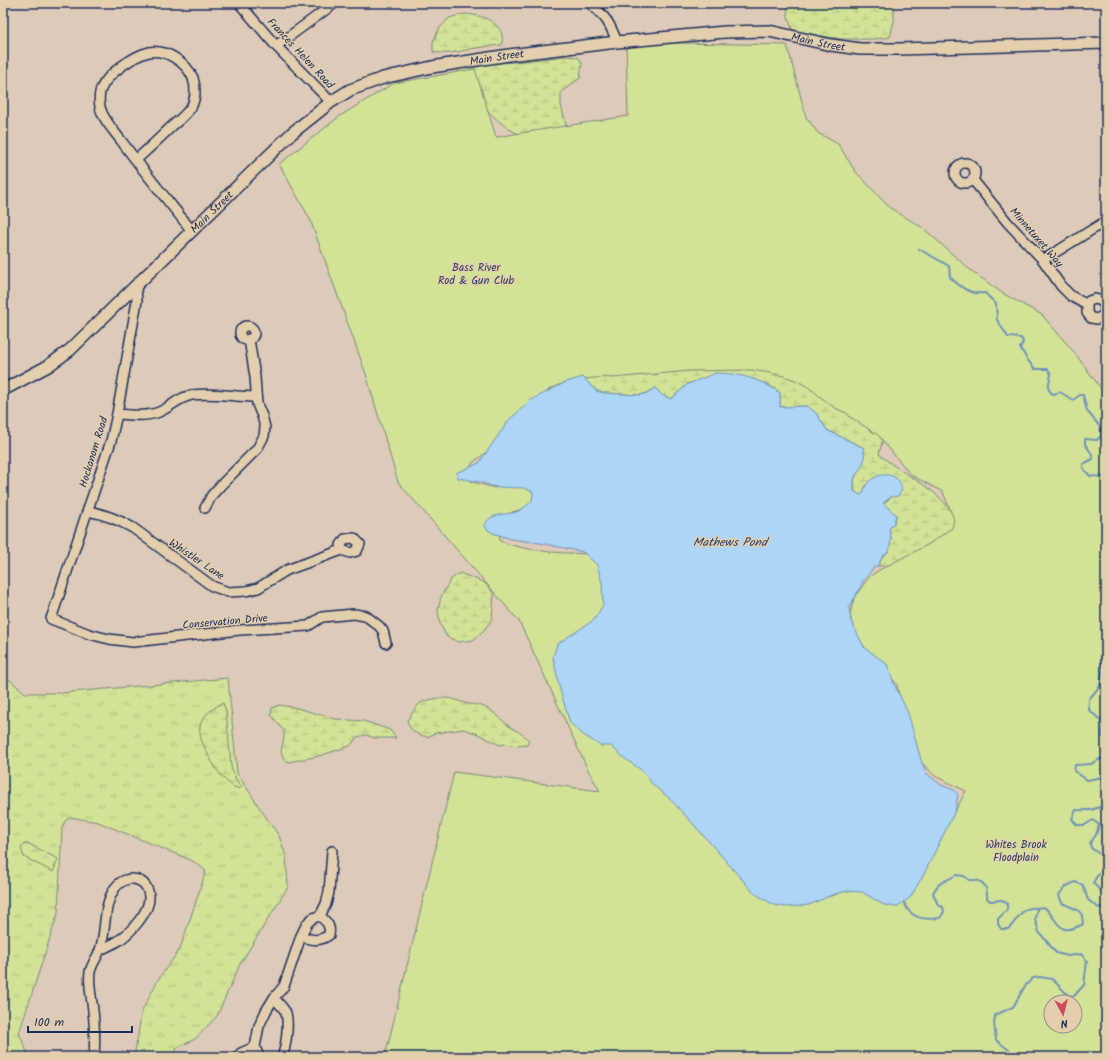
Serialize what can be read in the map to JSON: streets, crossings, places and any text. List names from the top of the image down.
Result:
{
  "streets": {
    "main road": ["Main Street"],
    "street": [
      "Frances Helen Road",
      "Minnetuxet Way",
      "Hockanom Road",
      "Whistler Lane",
      "Conservation Drive"
    ]
  },
  "crossings": [
    ["Main Street", "Frances Helen Road"],
    ["Main Street", "Hockanom Road"],
    ["Hockanom Road", "Whistler Lane"],
    ["Hockanom Road", "Conservation Drive"]
  ],
  "water": ["Mathews Pond"],
  "parks": ["Bass River Rod & Gun Club", "Whites Brook Floodplain"],
  "scale_bar": "100 m",
  "north": "bottom"
}
